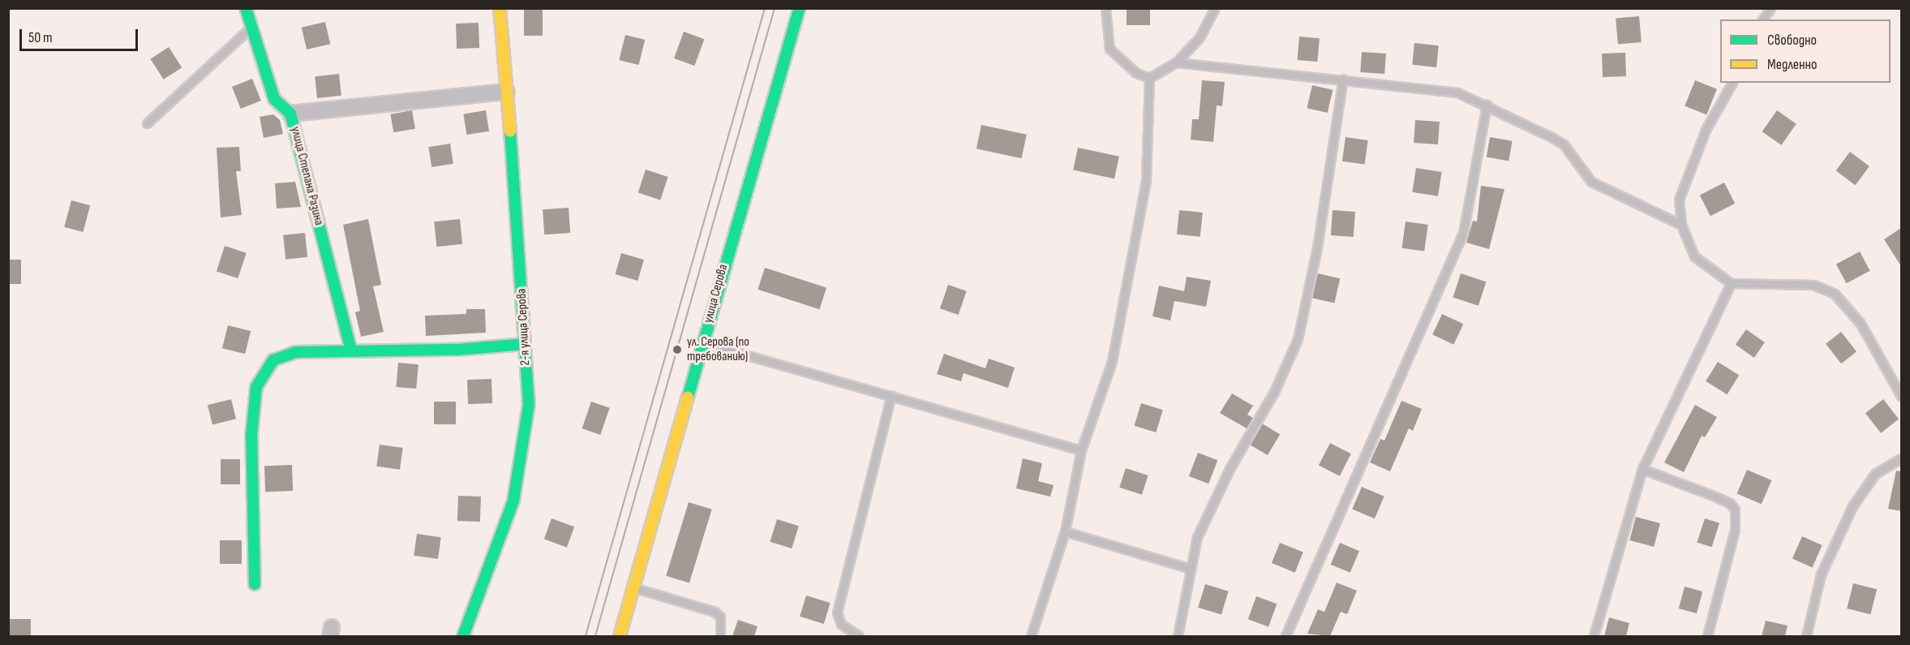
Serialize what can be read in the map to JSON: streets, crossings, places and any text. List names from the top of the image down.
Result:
{
  "streets": {
    "street": ["улица Степана Разина", "улица Серова", "2-я улица Серова"]
  },
  "places": ["ул. Серова (по требованию)"],
  "legend": ["Свободно", "Медленно"],
  "scale_bar": "50 m"
}
